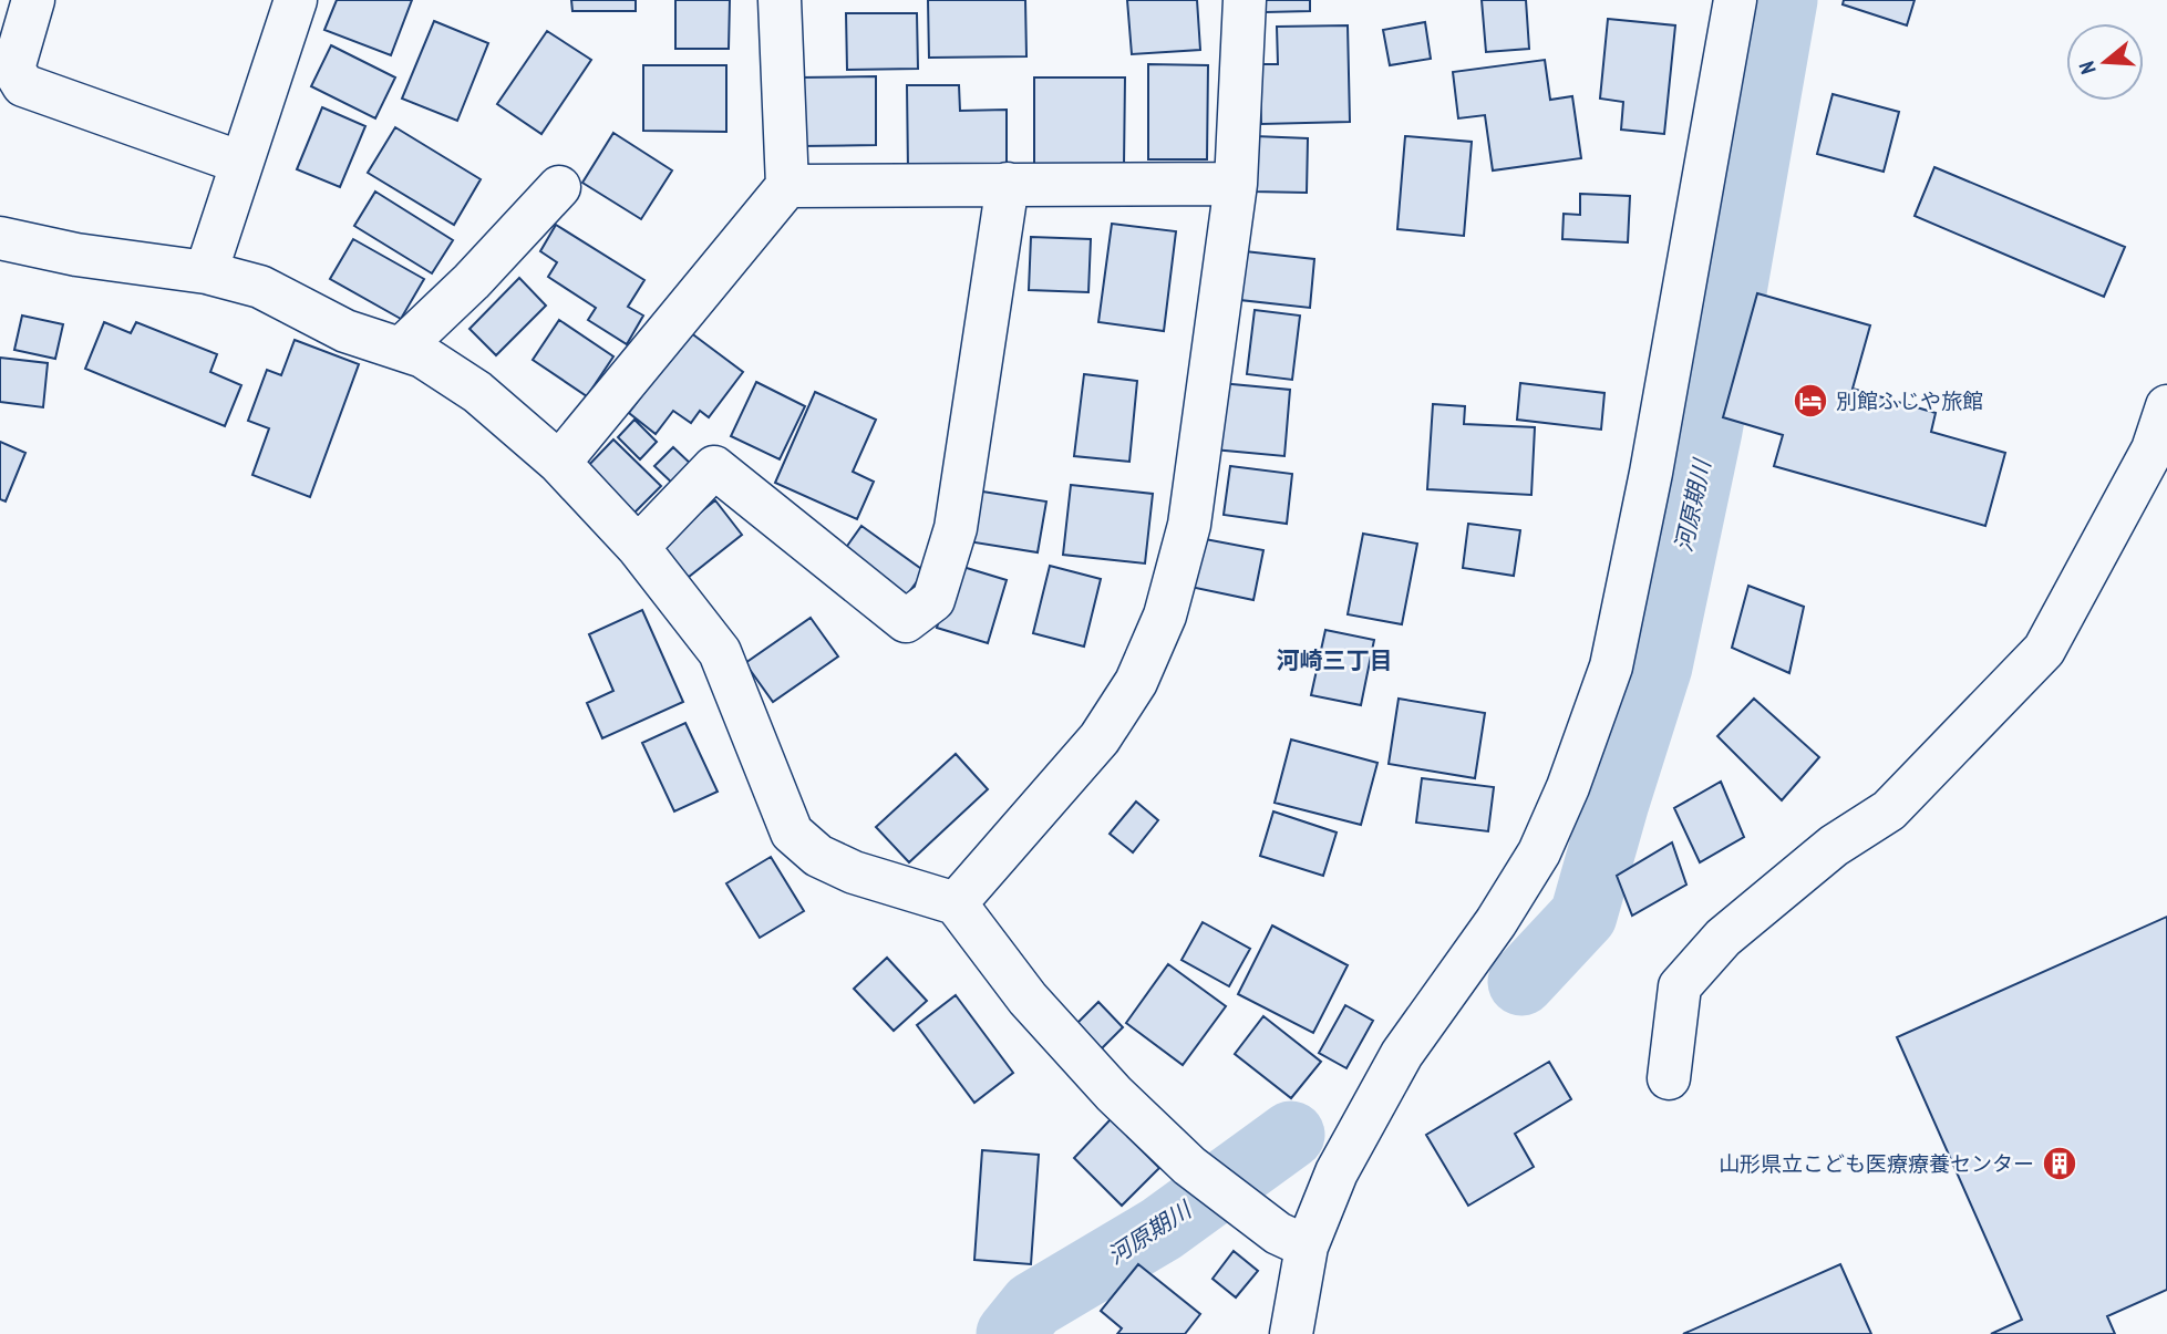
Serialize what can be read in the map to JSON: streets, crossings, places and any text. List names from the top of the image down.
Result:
{
  "districts": ["河崎三丁目"],
  "water": ["河原期川"],
  "places": {
    "hotel": ["別館ふじや旅館"],
    "building": ["山形県立こども医療療養センター"]
  },
  "north": "left"
}
